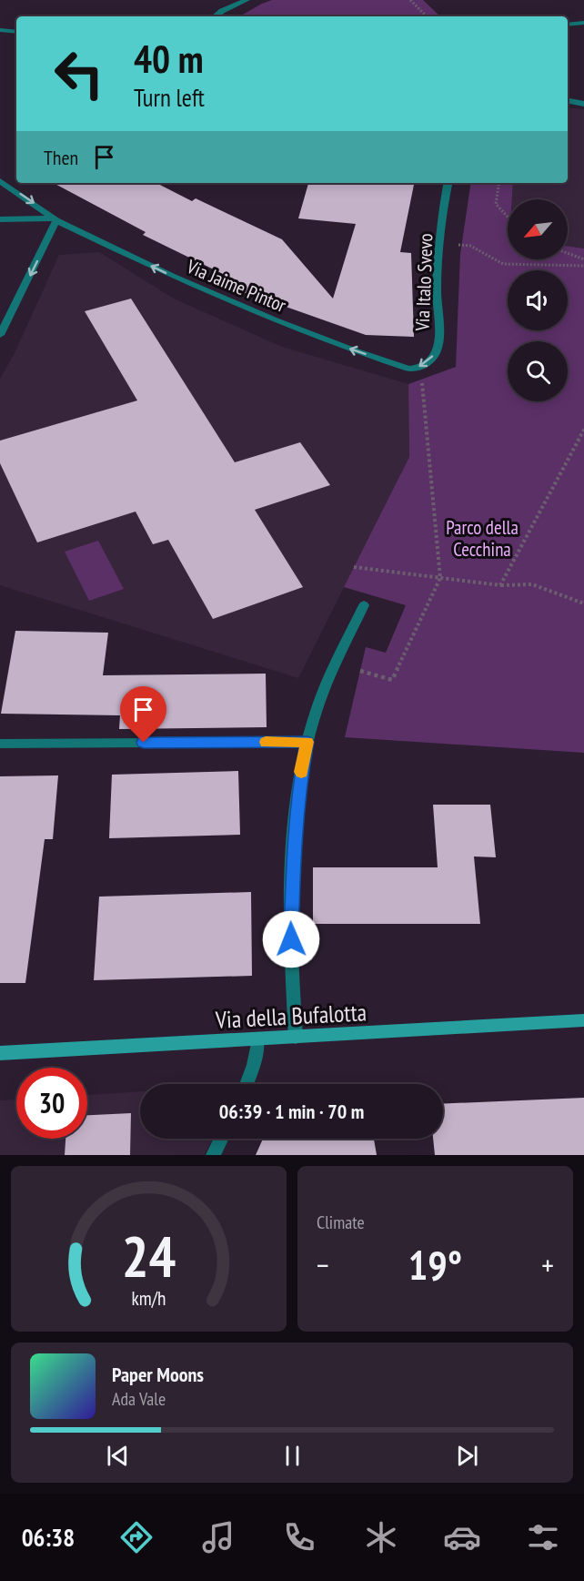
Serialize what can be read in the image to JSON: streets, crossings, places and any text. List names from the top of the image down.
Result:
{
  "streets": {
    "street": ["Via Italo Svevo", "Via Jaime Pintor", "Via della Bufalotta"]
  },
  "crossings": [
    ["Via Italo Svevo", "Via Jaime Pintor"]
  ],
  "one_way": ["Via Italo Svevo"],
  "parks": ["Parco della Cecchina"],
  "north": "bottom left",
  "page": {
    "turn": ["40 m", "Turn left"],
    "then": "Then",
    "limit": "30",
    "trip": "06:39 · 1 min · 70 m",
    "tile": "Climate",
    "heat": ["−", "19°", "+"],
    "song": ["Paper Moons", "Ada Vale"],
    "tabs": "06:38",
    "gauge": ["24", "km/h"]
  }
}
